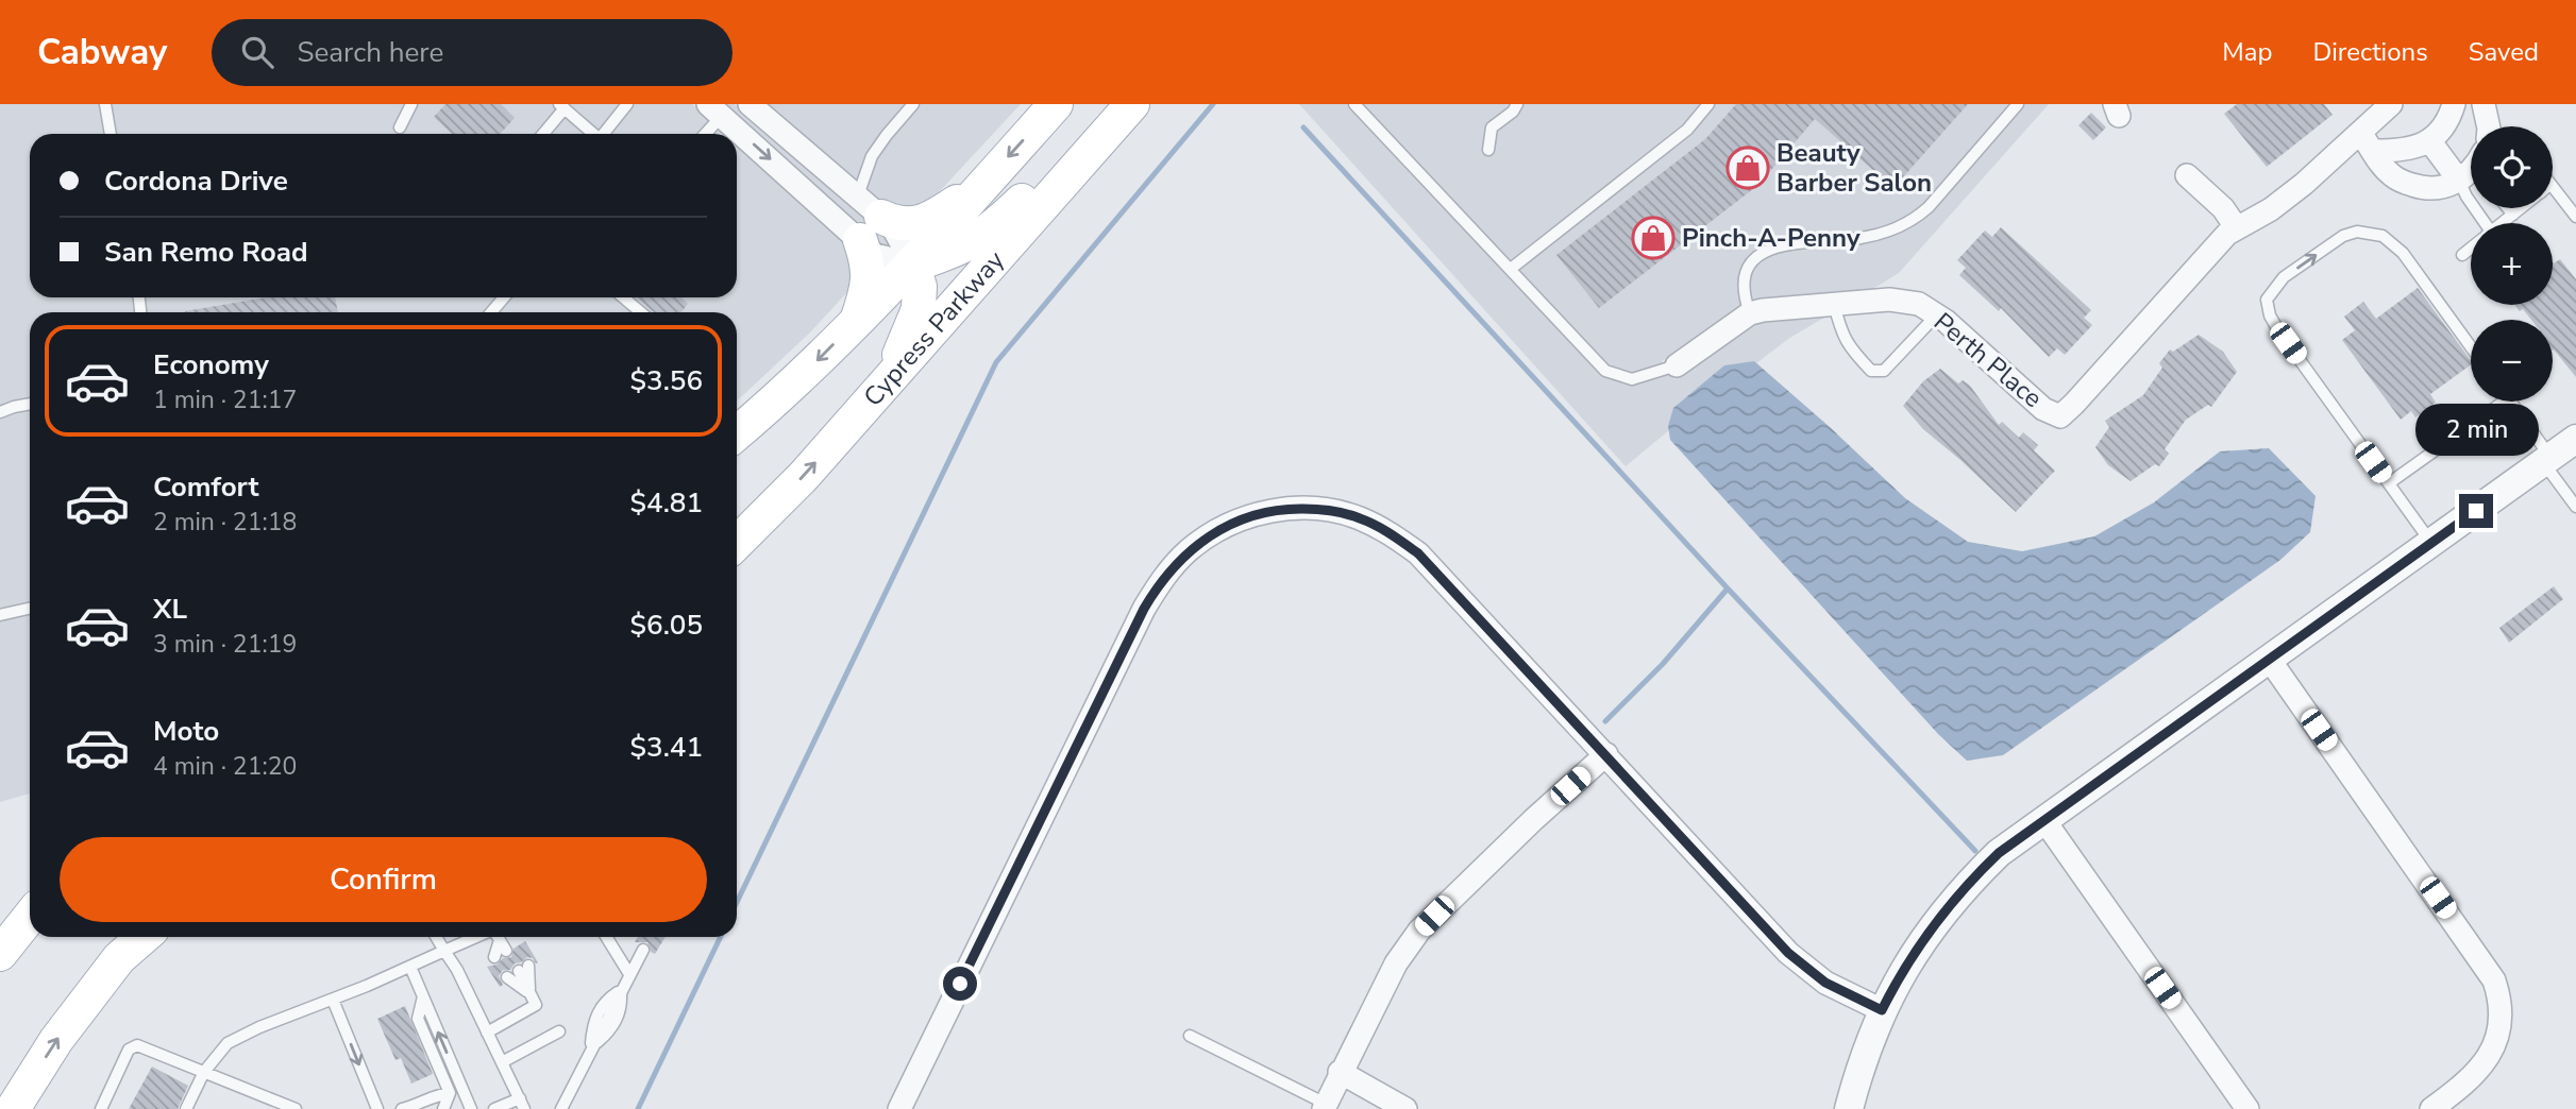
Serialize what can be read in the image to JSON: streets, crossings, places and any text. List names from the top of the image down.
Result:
{
  "streets": {
    "main road": ["Cypress Parkway"],
    "street": ["Perth Place"]
  },
  "places": {
    "shop": ["Beauty Barber Salon", "Pinch-A-Penny"]
  },
  "page": {
    "header": "Cabway",
    "search": "Search here",
    "nav": ["Map", "Directions", "Saved"],
    "map_buttons": ["+", "−"],
    "banner": ["Cordona Drive", "San Remo Road"],
    "list": [
      {
        "name": "Economy",
        "note": "1 min · 21:17",
        "value": "$3.56"
      },
      {
        "name": "Comfort",
        "note": "2 min · 21:18",
        "value": "$4.81"
      },
      {
        "name": "XL",
        "note": "3 min · 21:19",
        "value": "$6.05"
      },
      {
        "name": "Moto",
        "note": "4 min · 21:20",
        "value": "$3.41"
      }
    ],
    "bubble": "2 min",
    "buttons": "Confirm"
  }
}
